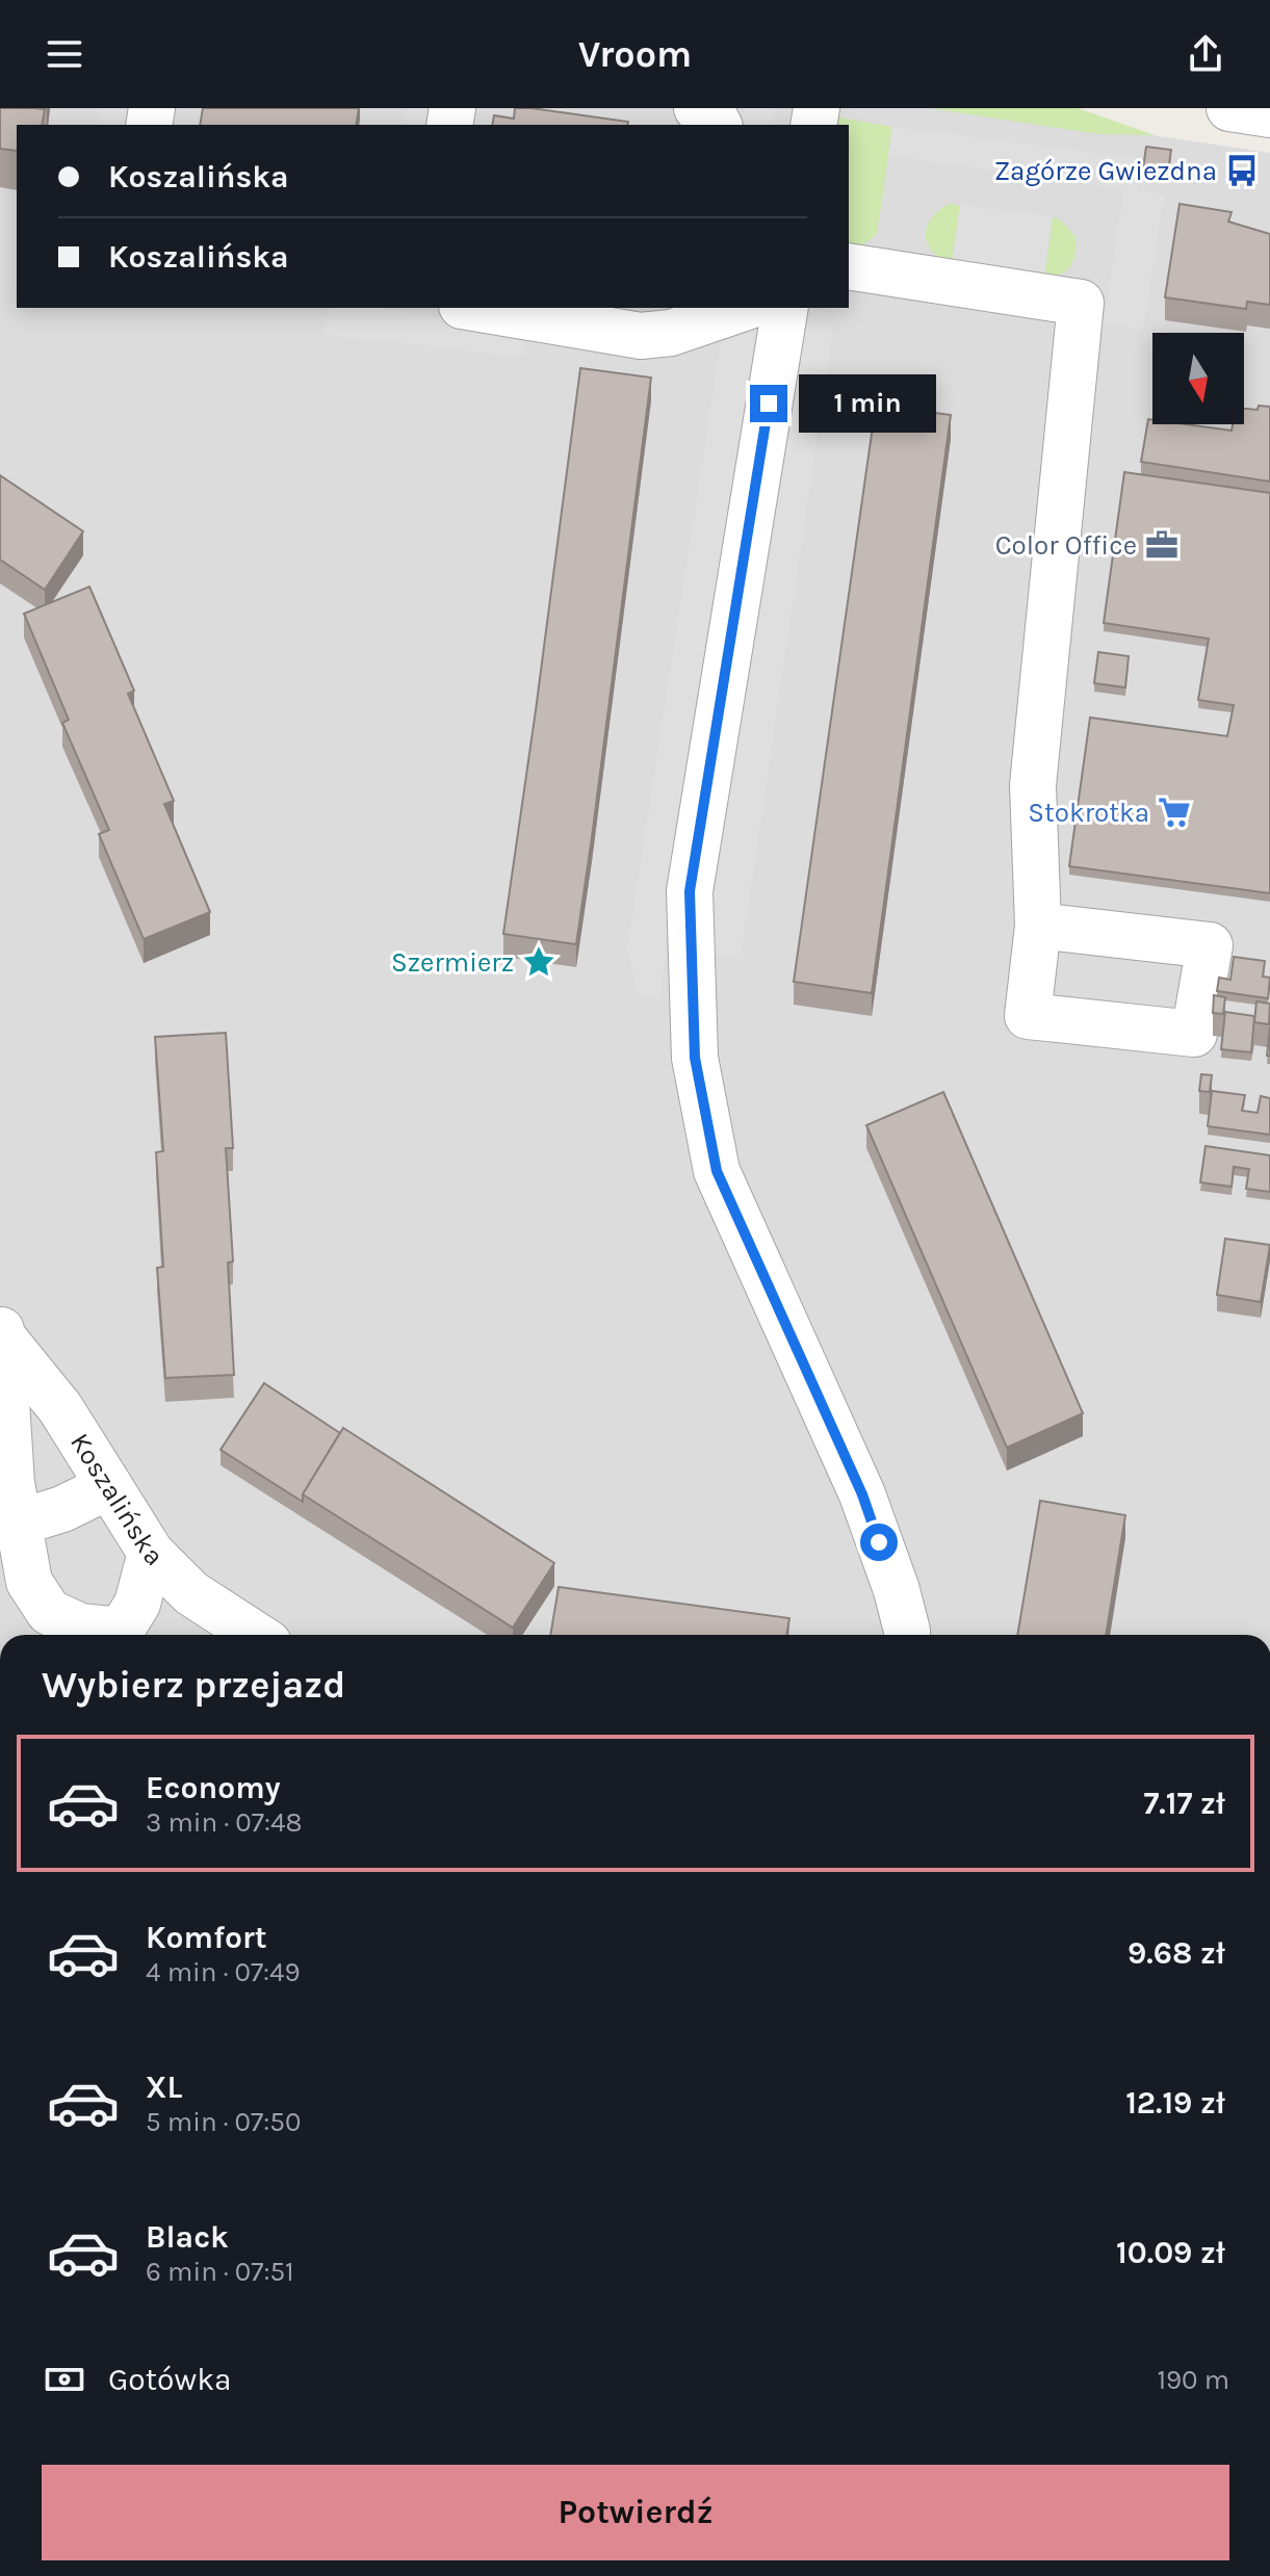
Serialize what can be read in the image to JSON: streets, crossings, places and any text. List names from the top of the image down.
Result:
{
  "streets": {
    "street": ["Koszalińska"]
  },
  "places": {
    "bus stop": ["Zagórze Gwiezdna"],
    "office": ["Color Office"],
    "supermarket": ["Stokrotka"],
    "place": ["Szermierz"]
  },
  "north": "bottom",
  "page": {
    "header": "Vroom",
    "banner": ["Koszalińska", "Koszalińska"],
    "bubble": "1 min",
    "heading": "Wybierz przejazd",
    "list": [
      {
        "name": "Economy",
        "note": "3 min · 07:48",
        "value": "7.17 zł"
      },
      {
        "name": "Komfort",
        "note": "4 min · 07:49",
        "value": "9.68 zł"
      },
      {
        "name": "XL",
        "note": "5 min · 07:50",
        "value": "12.19 zł"
      },
      {
        "name": "Black",
        "note": "6 min · 07:51",
        "value": "10.09 zł"
      }
    ],
    "pay": ["Gotówka", "190 m"],
    "buttons": "Potwierdź"
  }
}
